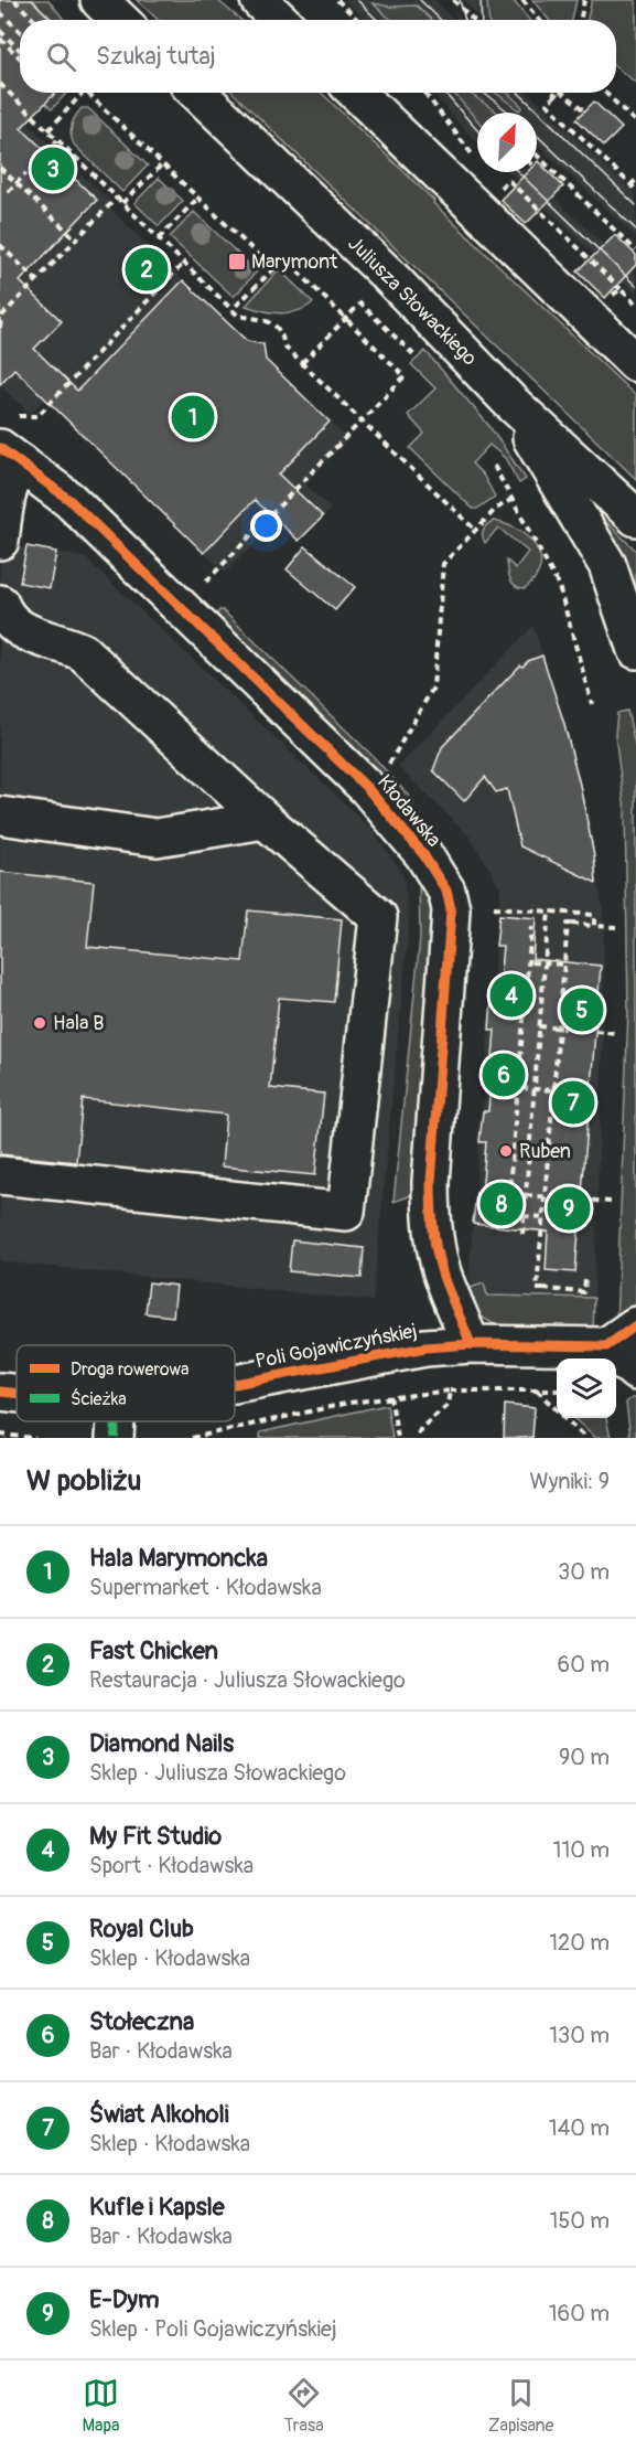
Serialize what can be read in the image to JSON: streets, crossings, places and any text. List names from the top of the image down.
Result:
{
  "streets": {
    "street": ["Juliusza Słowackiego", "Kłodawska", "Poli Gojawiczyńskiej"]
  },
  "crossings": [
    ["Kłodawska", "Poli Gojawiczyńskiej"]
  ],
  "places": {
    "transit": ["Marymont"],
    "other": ["Hala B", "Ruben"]
  },
  "legend": ["Droga rowerowa", "Ścieżka"],
  "north": "top right",
  "page": {
    "search": "Szukaj tutaj",
    "pins": [
      "3",
      "2",
      "1",
      "4",
      "5",
      "6",
      "7",
      "8",
      "9"
    ],
    "heading": ["W pobliżu", "Wyniki: 9"],
    "list": [
      {
        "mark": "1",
        "name": "Hala Marymoncka",
        "note": "Supermarket · Kłodawska",
        "value": "30 m"
      },
      {
        "mark": "2",
        "name": "Fast Chicken",
        "note": "Restauracja · Juliusza Słowackiego",
        "value": "60 m"
      },
      {
        "mark": "3",
        "name": "Diamond Nails",
        "note": "Sklep · Juliusza Słowackiego",
        "value": "90 m"
      },
      {
        "mark": "4",
        "name": "My Fit Studio",
        "note": "Sport · Kłodawska",
        "value": "110 m"
      },
      {
        "mark": "5",
        "name": "Royal Club",
        "note": "Sklep · Kłodawska",
        "value": "120 m"
      },
      {
        "mark": "6",
        "name": "Stołeczna",
        "note": "Bar · Kłodawska",
        "value": "130 m"
      },
      {
        "mark": "7",
        "name": "Świat Alkoholi",
        "note": "Sklep · Kłodawska",
        "value": "140 m"
      },
      {
        "mark": "8",
        "name": "Kufle i Kapsle",
        "note": "Bar · Kłodawska",
        "value": "150 m"
      },
      {
        "mark": "9",
        "name": "E-Dym",
        "note": "Sklep · Poli Gojawiczyńskiej",
        "value": "160 m"
      }
    ],
    "nav": ["Mapa", "Trasa", "Zapisane"]
  }
}
